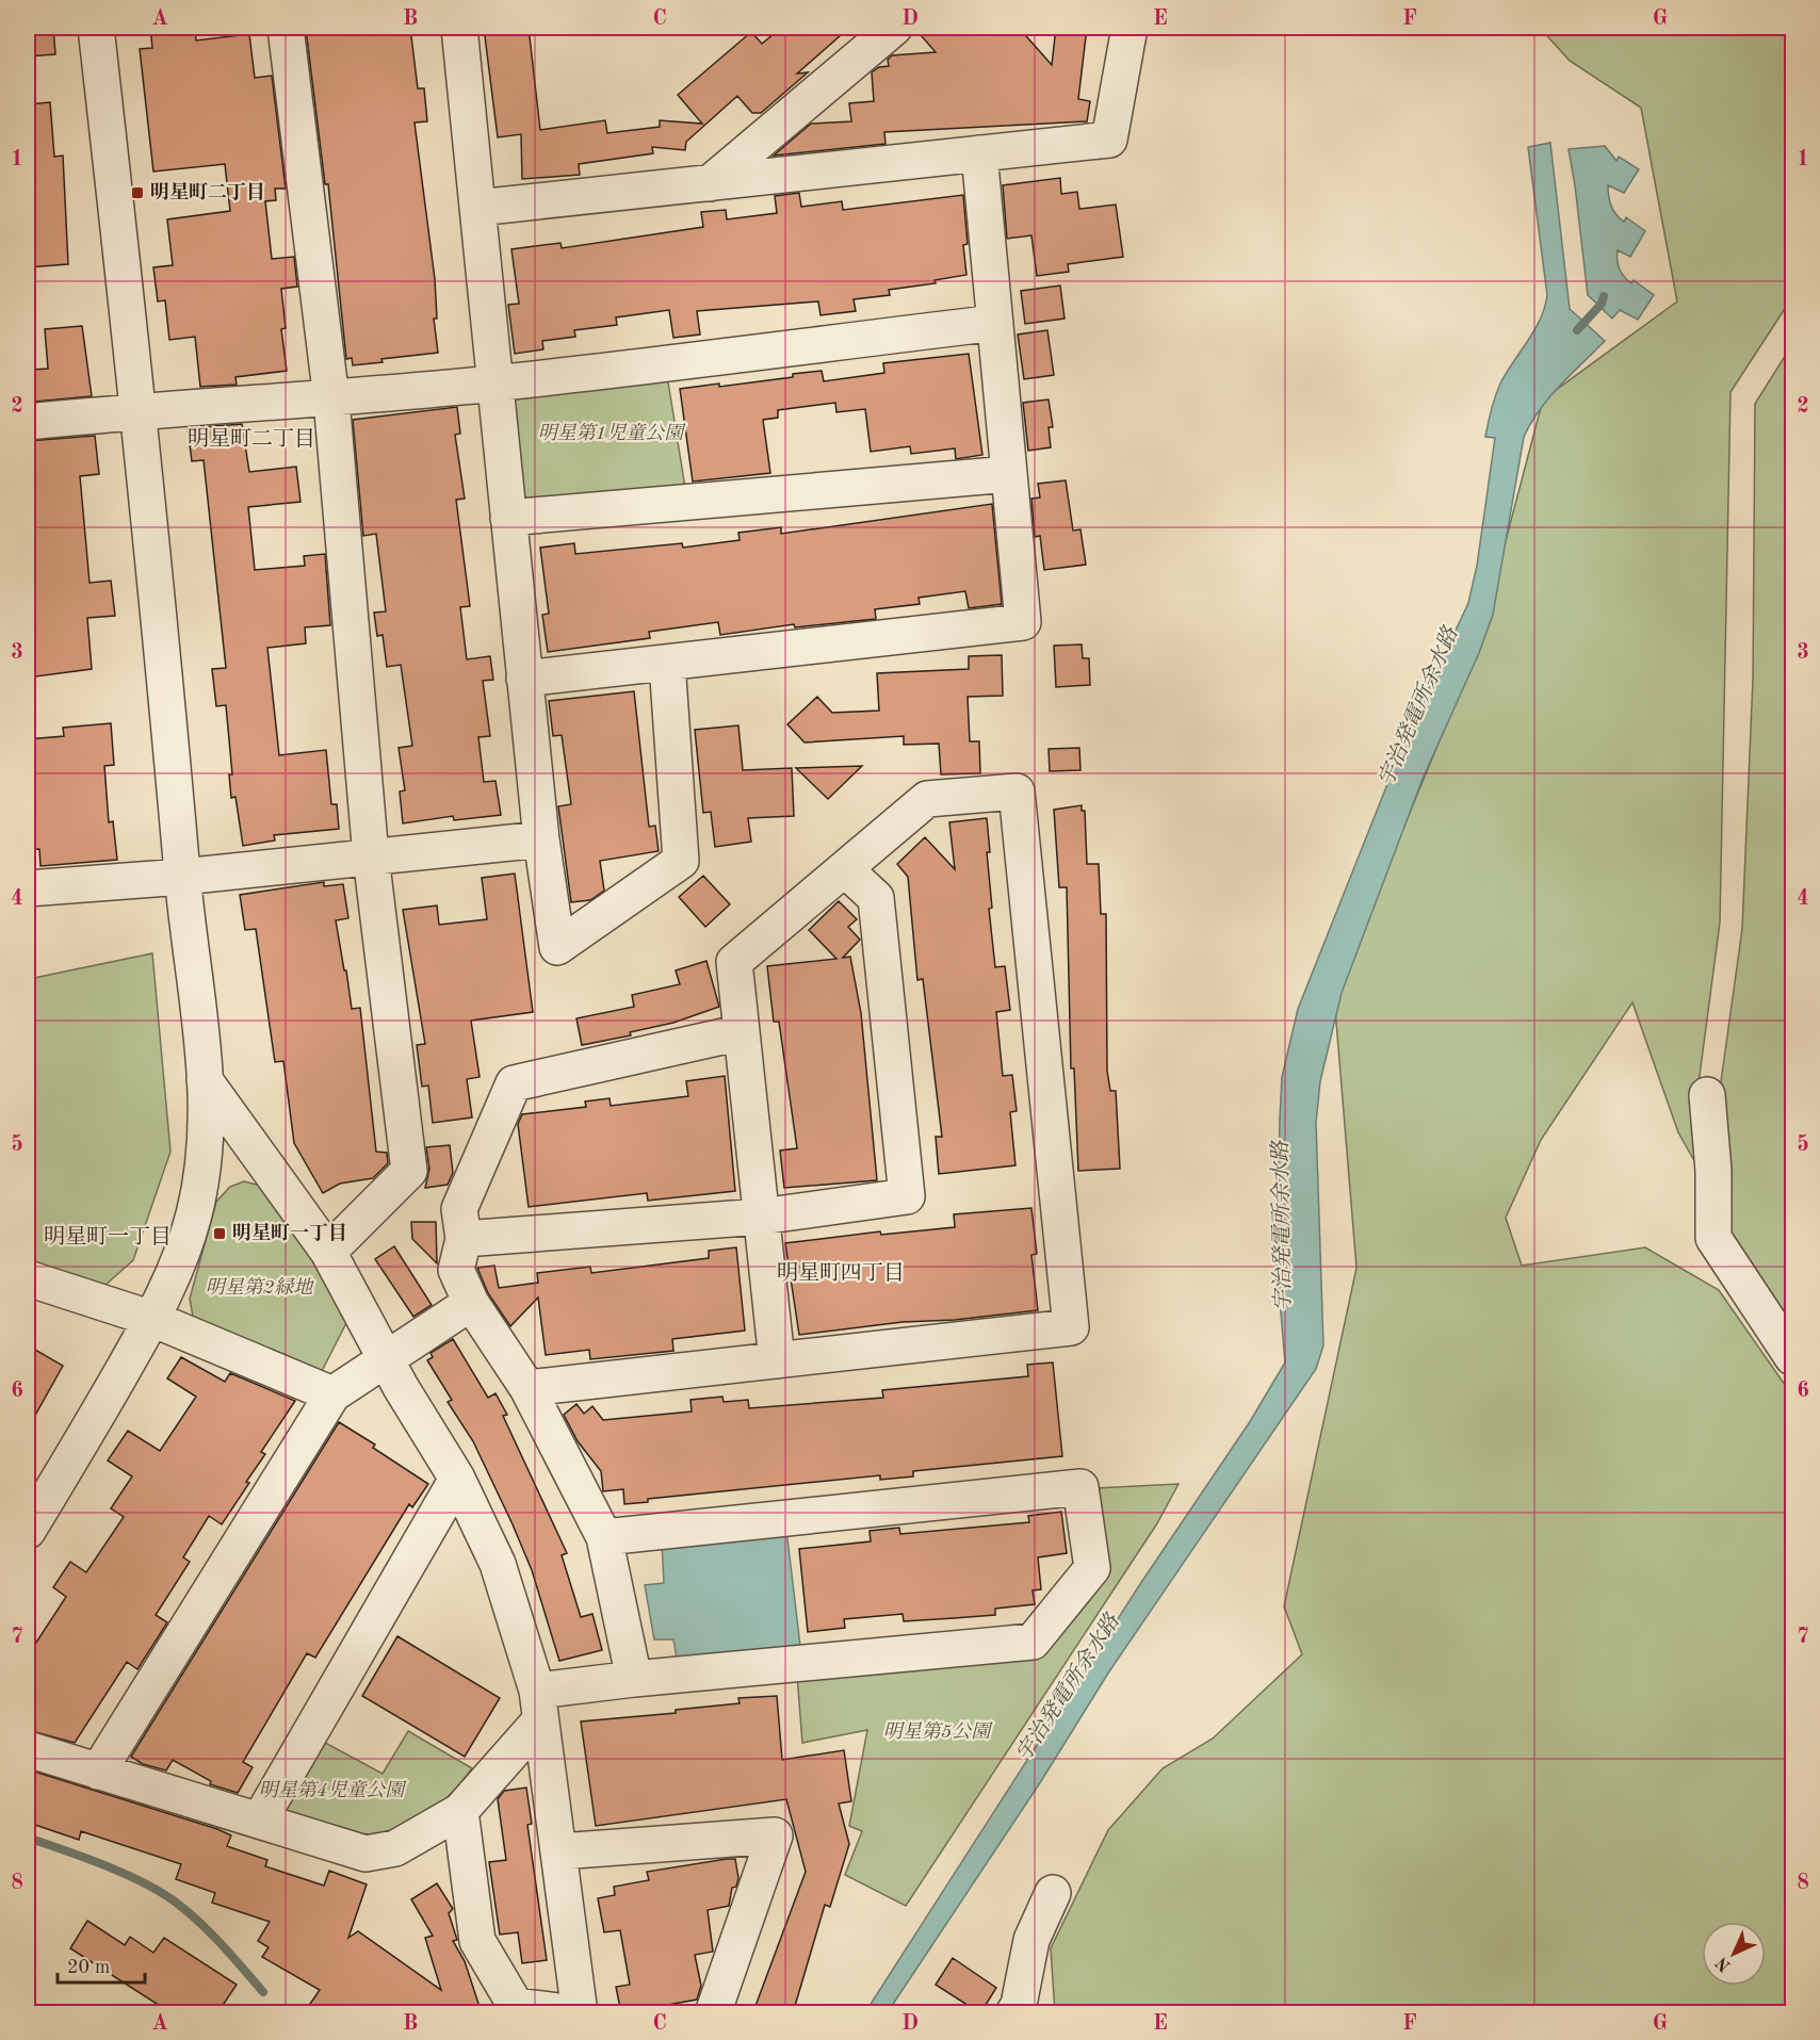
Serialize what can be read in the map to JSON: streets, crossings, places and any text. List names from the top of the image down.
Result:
{
  "districts": ["明星町二丁目", "明星町一丁目", "明星町四丁目"],
  "water": ["宇治発電所余水路"],
  "parks": [
    "明星第1児童公園",
    "明星第2緑地",
    "明星第5公園",
    "明星第4児童公園"
  ],
  "places": {
    "transit": ["明星町二丁目", "明星町一丁目"]
  },
  "scale_bar": "20 m",
  "north": "bottom left",
  "grid": {
    "columns": [
      "A",
      "B",
      "C",
      "D",
      "E",
      "F",
      "G"
    ],
    "rows": [
      "1",
      "2",
      "3",
      "4",
      "5",
      "6",
      "7",
      "8"
    ]
  }
}
